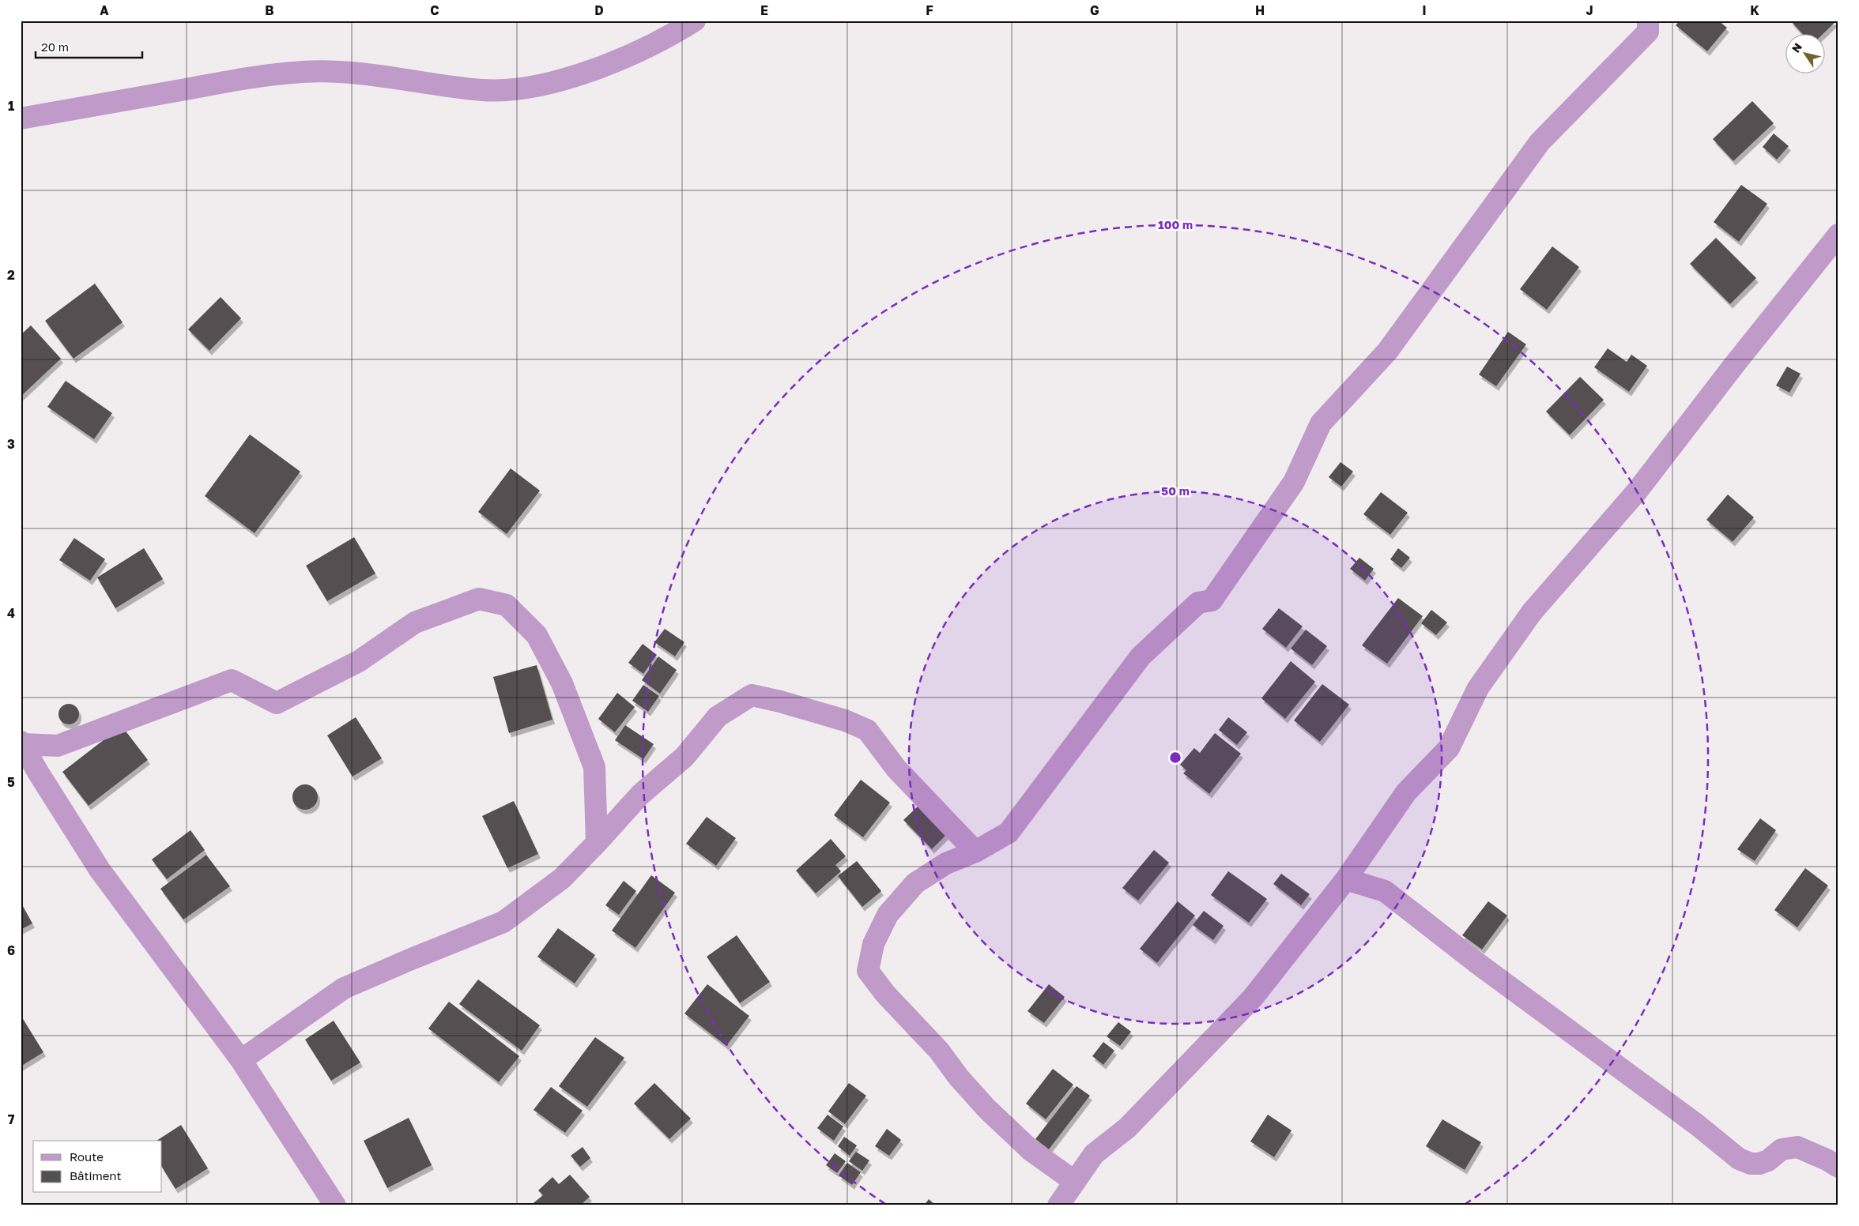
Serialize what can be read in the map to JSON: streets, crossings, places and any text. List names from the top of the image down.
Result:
{
  "legend": ["Route", "Bâtiment"],
  "scale_bar": "20 m",
  "north": "top left",
  "grid": {
    "columns": [
      "A",
      "B",
      "C",
      "D",
      "E",
      "F",
      "G",
      "H",
      "I",
      "J",
      "K"
    ],
    "rows": [
      "1",
      "2",
      "3",
      "4",
      "5",
      "6",
      "7"
    ]
  },
  "rings": ["100 m", "50 m"]
}
